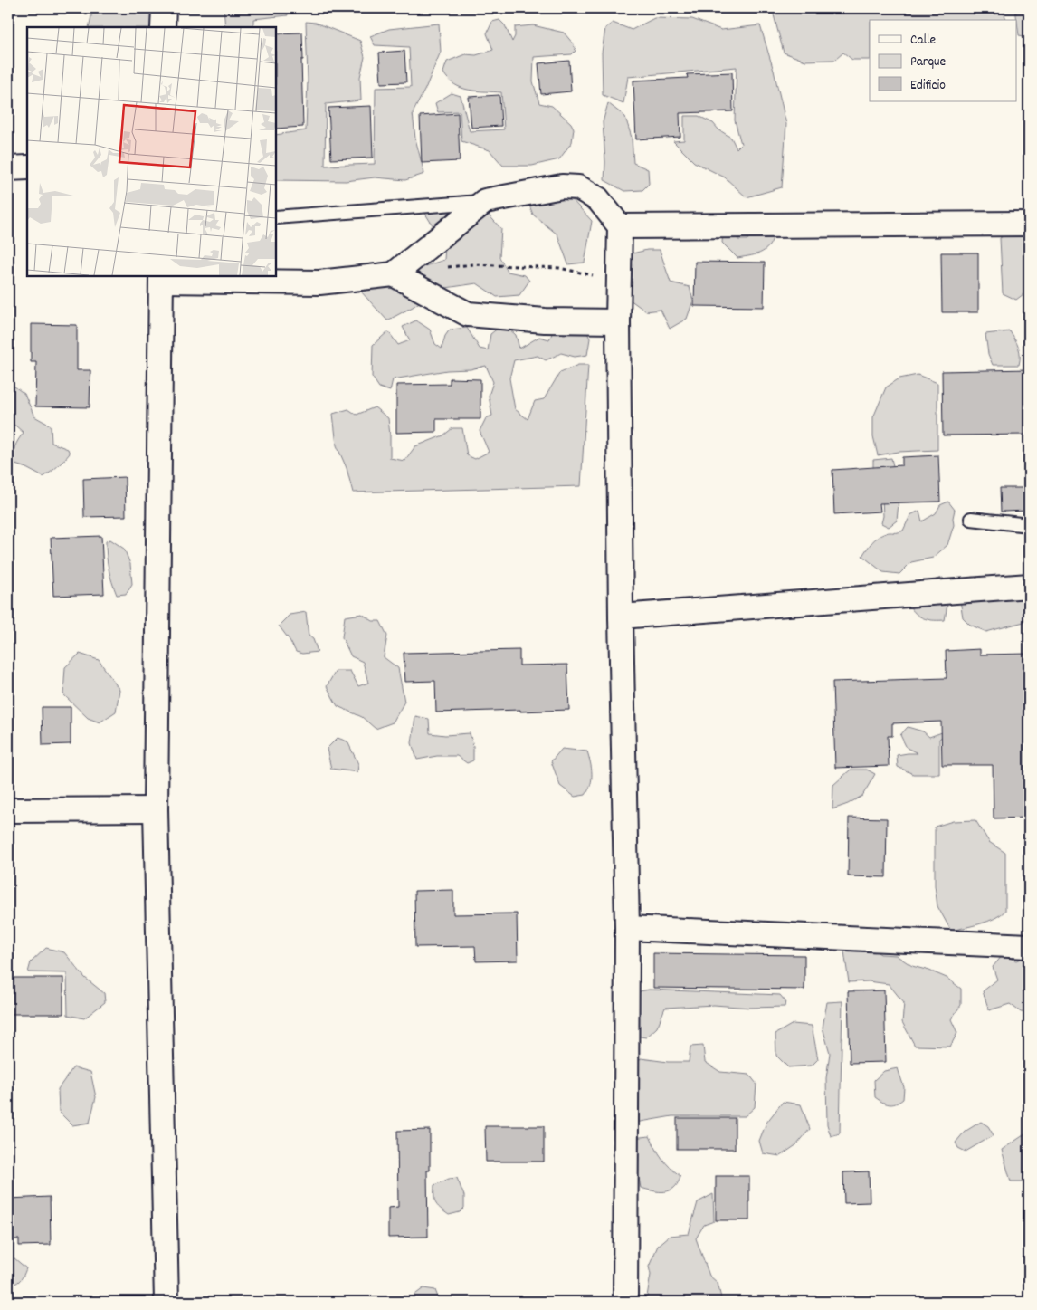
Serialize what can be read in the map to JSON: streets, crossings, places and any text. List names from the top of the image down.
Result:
{
  "legend": ["Calle", "Parque", "Edificio"]
}
